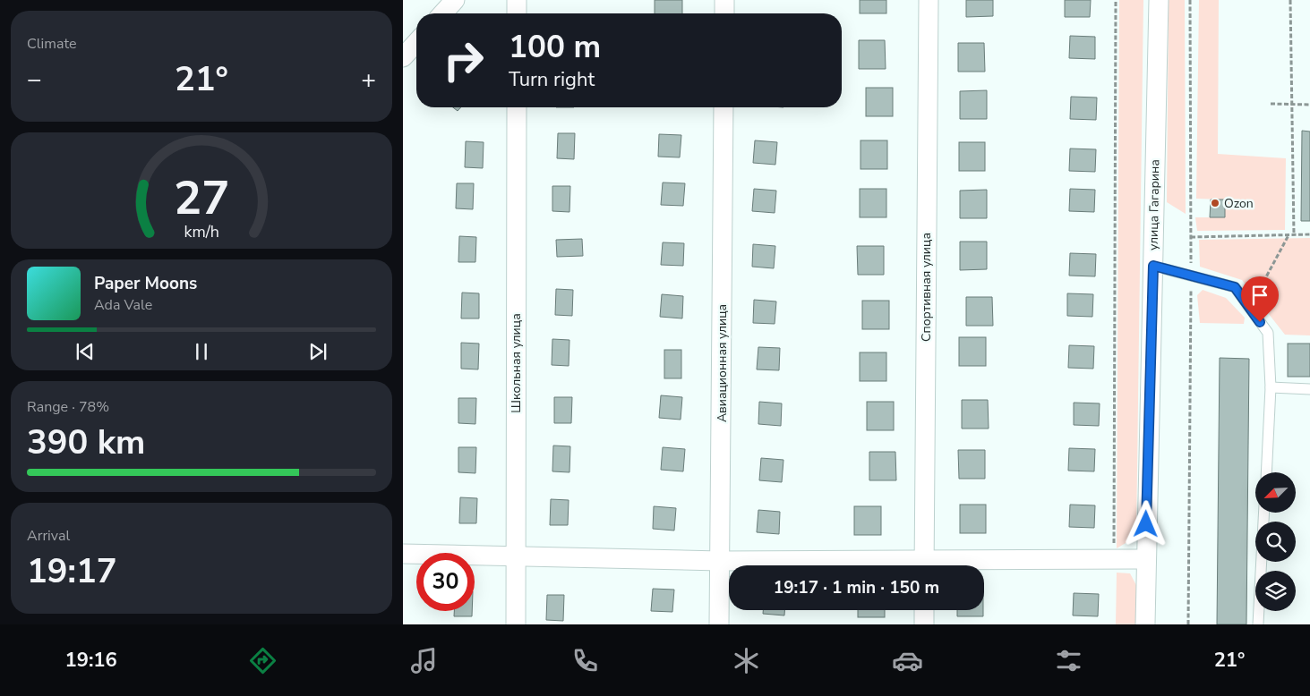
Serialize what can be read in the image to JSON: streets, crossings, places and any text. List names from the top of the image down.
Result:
{
  "streets": {
    "street": [
      "улица Гагарина",
      "Спортивная улица",
      "Школьная улица",
      "Авиационная улица"
    ]
  },
  "places": ["Ozon"],
  "north": "bottom left",
  "page": {
    "tile": [
      "Climate",
      ["Range · 78%", "390 km"],
      ["Arrival", "19:17"]
    ],
    "turn": ["100 m", "Turn right"],
    "heat": ["−", "21°", "+"],
    "song": ["Paper Moons", "Ada Vale"],
    "limit": "30",
    "trip": "19:17 · 1 min · 150 m",
    "tabs": ["19:16", "21°"],
    "gauge": ["27", "km/h"]
  }
}
